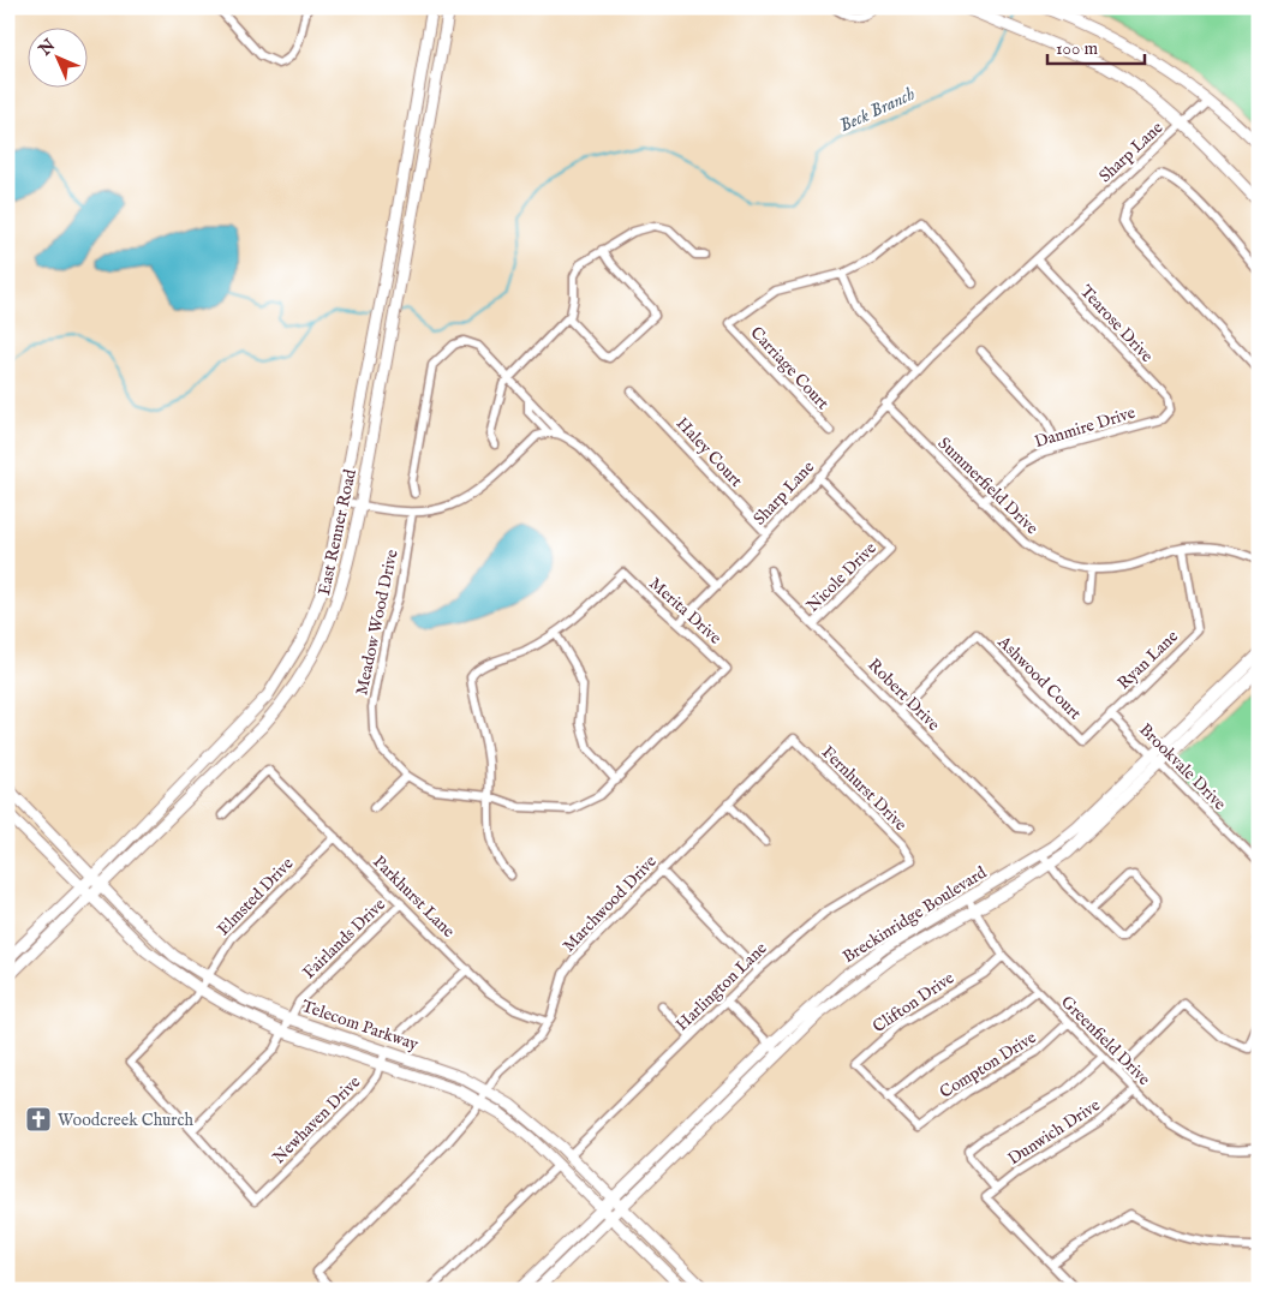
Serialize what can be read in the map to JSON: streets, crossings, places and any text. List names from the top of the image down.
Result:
{
  "streets": {
    "street": [
      "Sharp Lane",
      "Tearose Drive",
      "Carriage Court",
      "Danmire Drive",
      "Haley Court",
      "Summerfield Drive",
      "East Renner Road",
      "Nicole Drive",
      "Merita Drive",
      "Meadow Wood Drive",
      "Ryan Lane",
      "Ashwood Court",
      "Robert Drive",
      "Brookvale Drive",
      "Fernhurst Drive",
      "Elmsted Drive",
      "Parkhurst Lane",
      "Marchwood Drive",
      "Breckinridge Boulevard",
      "Fairlands Drive",
      "Harlington Lane",
      "Clifton Drive",
      "Telecom Parkway",
      "Greenfield Drive",
      "Compton Drive",
      "Newhaven Drive",
      "Dunwich Drive"
    ]
  },
  "crossings": [
    ["Sharp Lane", "Tearose Drive"],
    ["Sharp Lane", "Haley Court"],
    ["Sharp Lane", "Summerfield Drive"],
    ["Sharp Lane", "Nicole Drive"],
    ["Sharp Lane", "Merita Drive"],
    ["Tearose Drive", "Danmire Drive"],
    ["Danmire Drive", "Summerfield Drive"],
    ["Summerfield Drive", "Ryan Lane"],
    ["East Renner Road", "Telecom Parkway"],
    ["Nicole Drive", "Robert Drive"],
    ["Merita Drive", "Meadow Wood Drive"],
    ["Ryan Lane", "Ashwood Court"],
    ["Ryan Lane", "Brookvale Drive"],
    ["Ashwood Court", "Robert Drive"],
    ["Brookvale Drive", "Breckinridge Boulevard"],
    ["Fernhurst Drive", "Marchwood Drive"],
    ["Fernhurst Drive", "Harlington Lane"],
    ["Elmsted Drive", "Parkhurst Lane"],
    ["Elmsted Drive", "Fairlands Drive"],
    ["Elmsted Drive", "Telecom Parkway"],
    ["Elmsted Drive", "Newhaven Drive"],
    ["Parkhurst Lane", "Marchwood Drive"],
    ["Parkhurst Lane", "Fairlands Drive"],
    ["Marchwood Drive", "Telecom Parkway"],
    ["Breckinridge Boulevard", "Telecom Parkway"],
    ["Breckinridge Boulevard", "Greenfield Drive"],
    ["Fairlands Drive", "Telecom Parkway"],
    ["Fairlands Drive", "Newhaven Drive"],
    ["Harlington Lane", "Telecom Parkway"],
    ["Clifton Drive", "Greenfield Drive"],
    ["Clifton Drive", "Compton Drive"],
    ["Telecom Parkway", "Newhaven Drive"],
    ["Greenfield Drive", "Compton Drive"],
    ["Greenfield Drive", "Dunwich Drive"]
  ],
  "water": ["Beck Branch"],
  "places": {
    "church": ["Woodcreek Church"]
  },
  "scale_bar": "100 m",
  "north": "top left"
}
